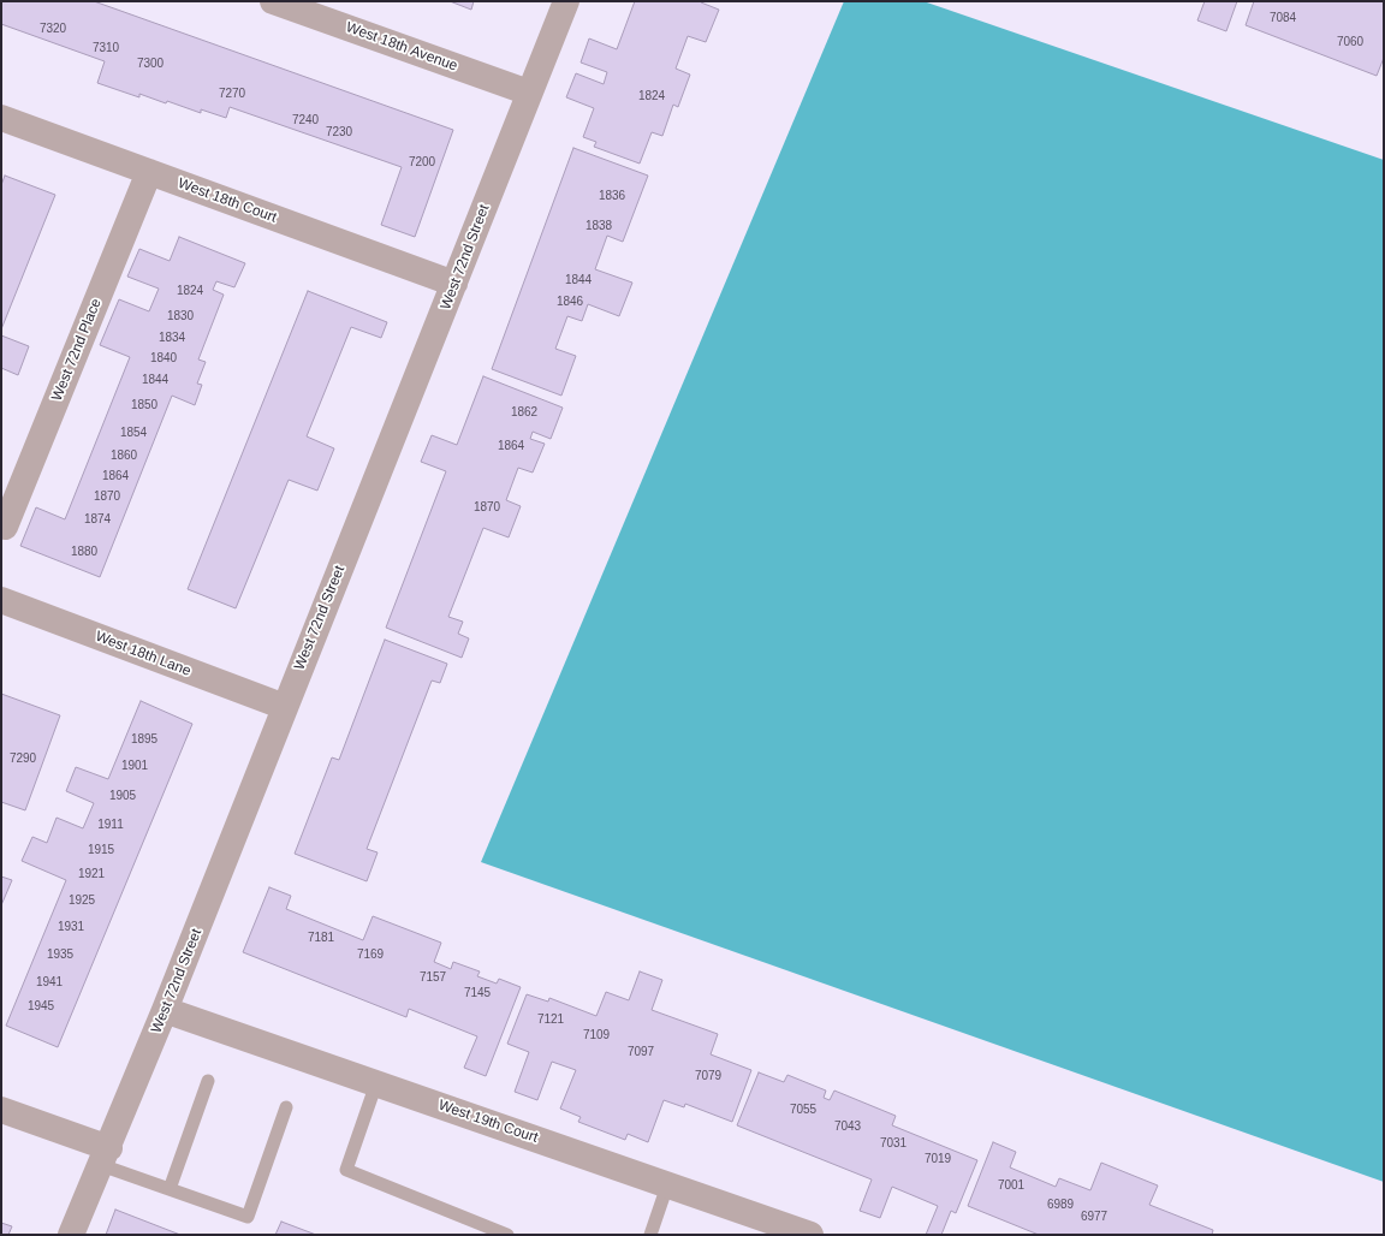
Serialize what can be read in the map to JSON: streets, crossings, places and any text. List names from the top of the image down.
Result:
{
  "streets": {
    "street": [
      "West 18th Avenue",
      "West 18th Court",
      "West 72nd Street",
      "West 72nd Place",
      "West 18th Lane",
      "West 19th Court"
    ]
  },
  "crossings": [
    ["West 18th Avenue", "West 72nd Street"],
    ["West 18th Court", "West 72nd Street"],
    ["West 18th Court", "West 72nd Place"],
    ["West 72nd Street", "West 18th Lane"],
    ["West 72nd Street", "West 19th Court"]
  ],
  "house_numbers": [
    "7084",
    "7320",
    "7060",
    "7310",
    "7300",
    "7270",
    "1824",
    "7240",
    "7230",
    "7200",
    "1836",
    "1838",
    "1844",
    "1824",
    "1846",
    "1830",
    "1834",
    "1840",
    "1844",
    "1850",
    "1862",
    "1854",
    "1864",
    "1860",
    "1864",
    "1870",
    "1870",
    "1874",
    "1880",
    "1895",
    "7290",
    "1901",
    "1905",
    "1911",
    "1915",
    "1921",
    "1925",
    "1931",
    "7181",
    "1935",
    "7169",
    "7157",
    "1941",
    "7145",
    "1945",
    "7121",
    "7109",
    "7097",
    "7079",
    "7055",
    "7043",
    "7031",
    "7019",
    "7001",
    "6989",
    "6977"
  ]
}
